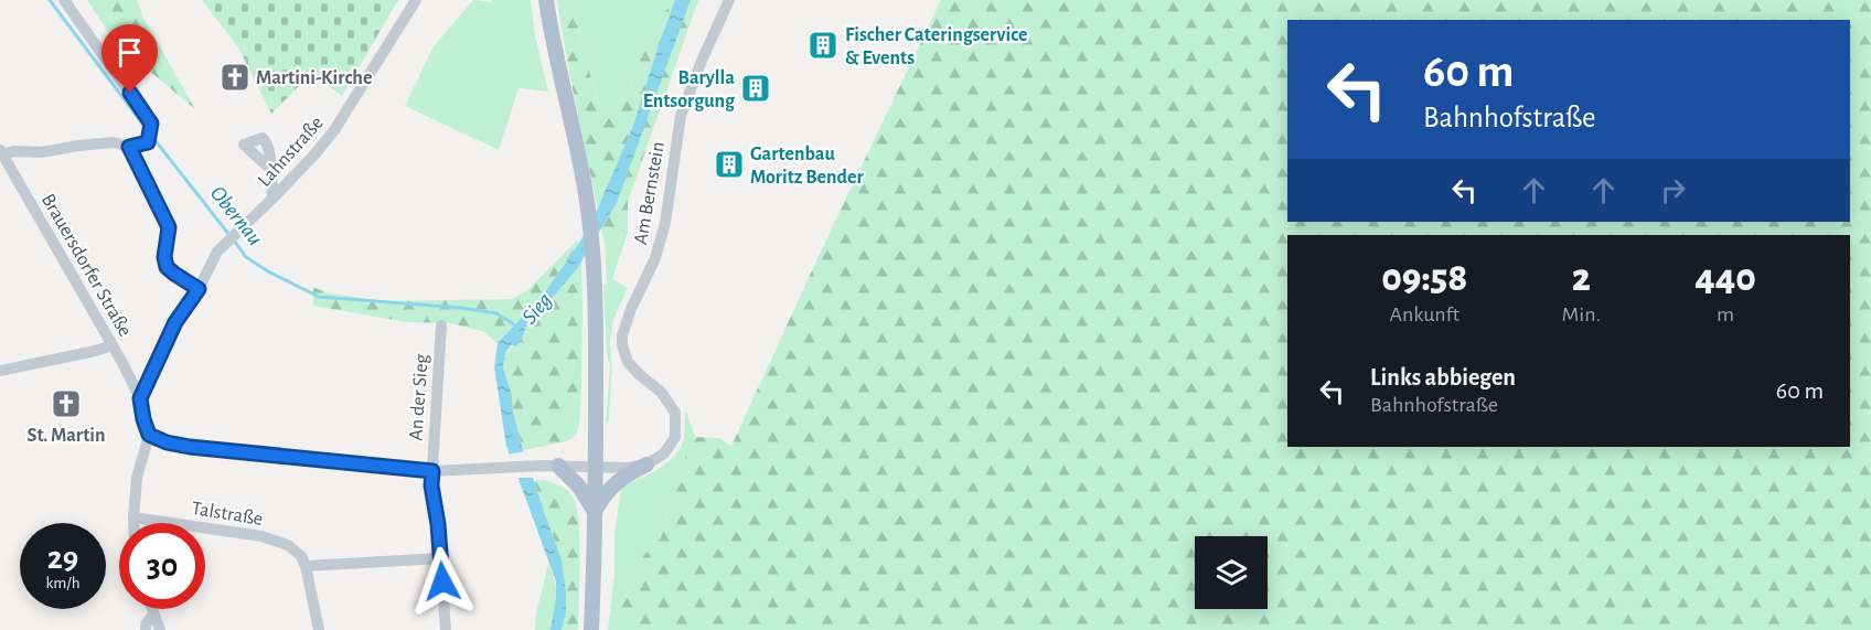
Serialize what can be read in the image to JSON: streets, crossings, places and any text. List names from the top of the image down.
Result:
{
  "streets": {
    "street": [
      "Lahnstraße",
      "Am Bernstein",
      "Brauersdorfer Straße",
      "An der Sieg",
      "Talstraße"
    ]
  },
  "crossings": [
    ["Lahnstraße", "Brauersdorfer Straße"]
  ],
  "water": ["Obernau", "Sieg"],
  "places": {
    "building": ["Fischer Cateringservice & Events", "Barylla Entsorgung", "Gartenbau Moritz Bender"],
    "church": ["Martini-Kirche", "St. Martin"]
  },
  "page": {
    "turn": ["60 m", "Bahnhofstraße"],
    "eta": [
      "09:58",
      "Ankunft",
      "2",
      "Min.",
      "440",
      "m"
    ],
    "list": [
      {
        "name": "Links abbiegen",
        "note": "Bahnhofstraße",
        "value": "60 m"
      }
    ],
    "speed": "29 km/h",
    "limit": "30"
  }
}
